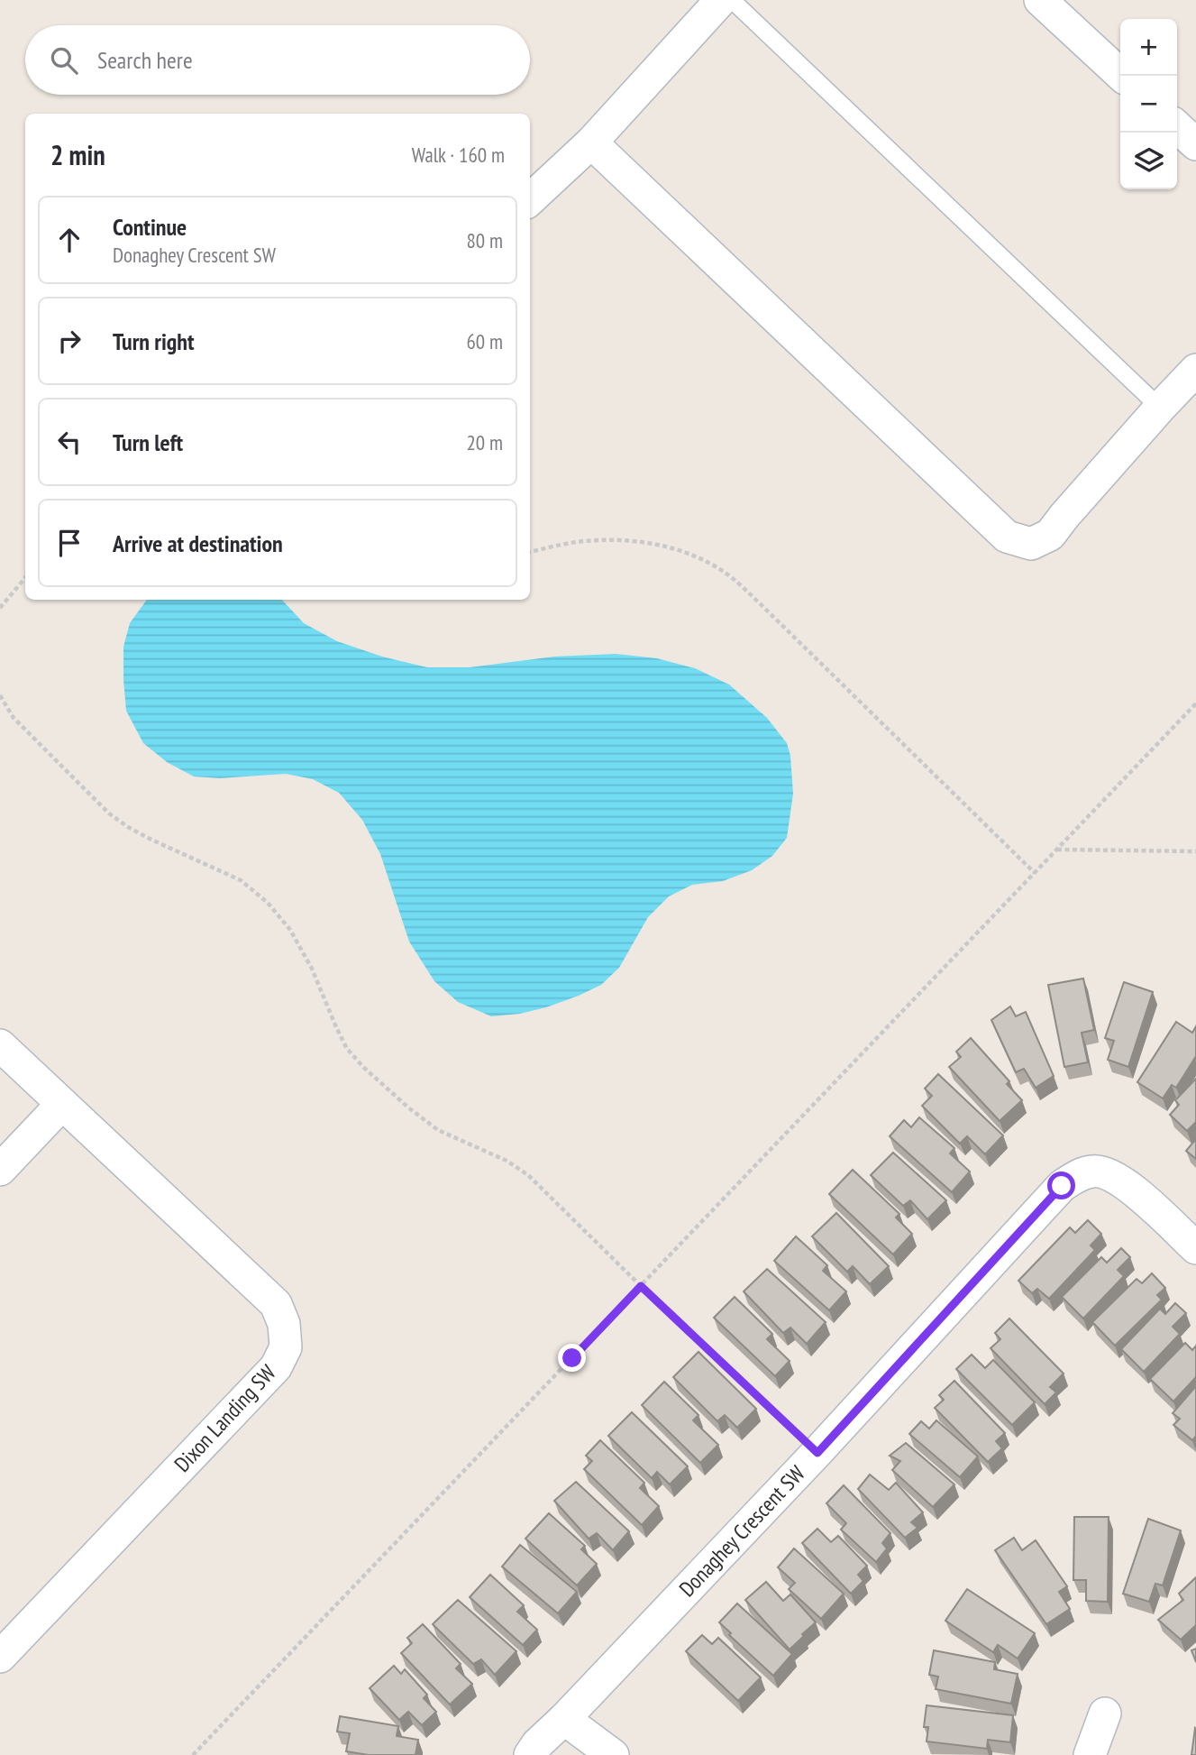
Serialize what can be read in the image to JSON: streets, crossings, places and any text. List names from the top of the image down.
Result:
{
  "streets": {
    "street": ["Dixon Landing SW", "Donaghey Crescent SW"]
  },
  "page": {
    "map_buttons": ["+", "−"],
    "search": "Search here",
    "heading": ["2 min", "Walk · 160 m"],
    "list": [
      ["Continue", "Donaghey Crescent SW", "80 m"],
      ["Turn right", "60 m"],
      ["Turn left", "20 m"],
      "Arrive at destination"
    ]
  }
}
